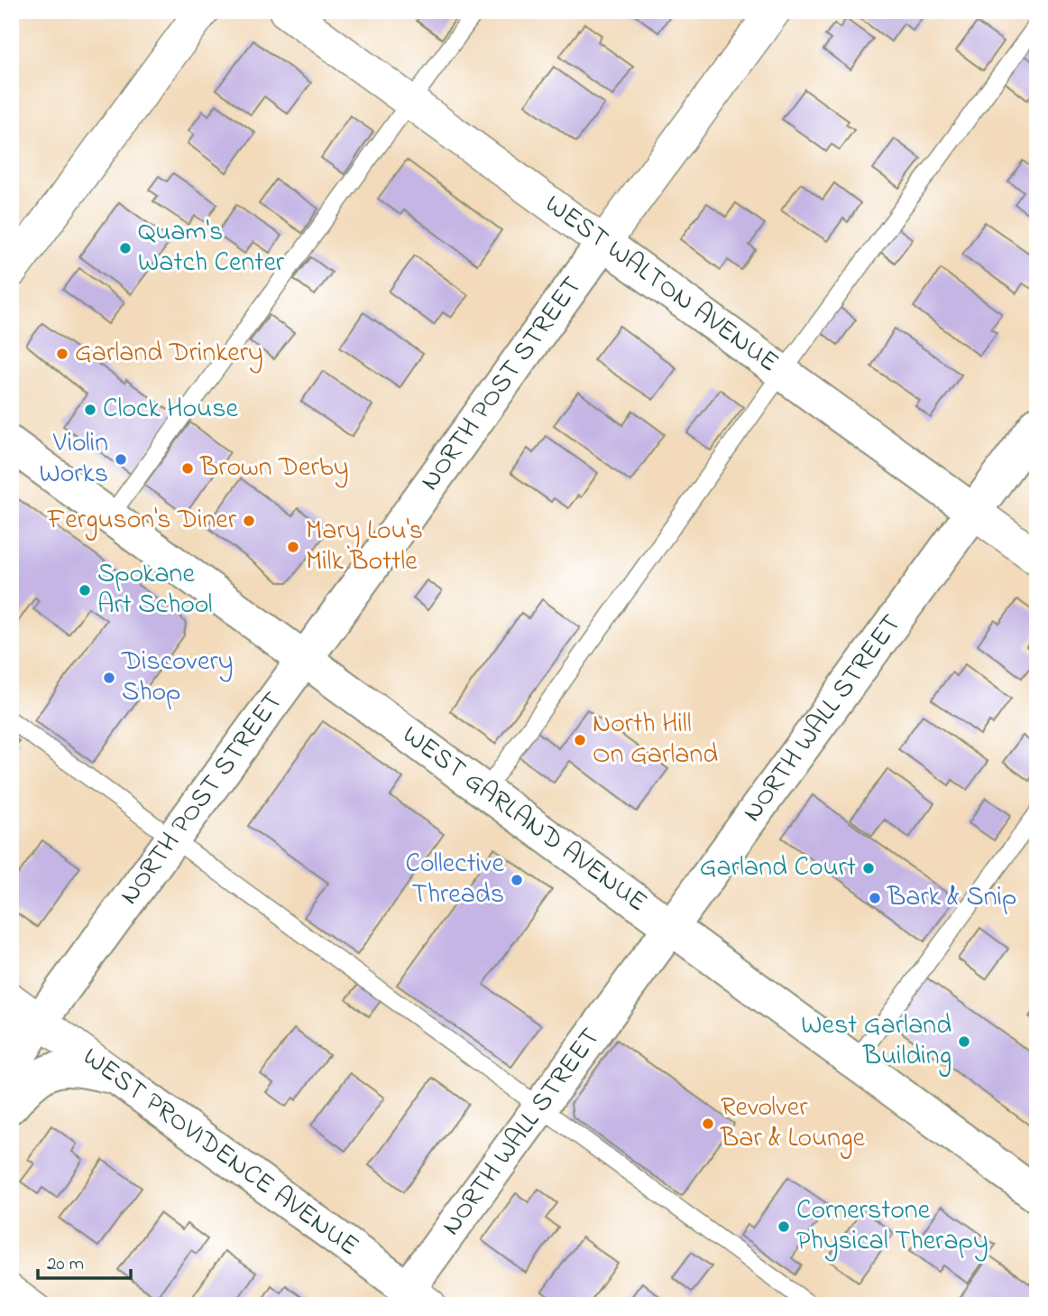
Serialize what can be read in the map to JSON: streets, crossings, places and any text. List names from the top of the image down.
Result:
{
  "streets": {
    "street": [
      "WEST WALTON AVENUE",
      "NORTH POST STREET",
      "NORTH WALL STREET",
      "WEST GARLAND AVENUE",
      "WEST PROVIDENCE AVENUE"
    ]
  },
  "crossings": [
    ["WEST WALTON AVENUE", "NORTH POST STREET"],
    ["WEST WALTON AVENUE", "NORTH WALL STREET"],
    ["NORTH POST STREET", "WEST GARLAND AVENUE"],
    ["NORTH POST STREET", "WEST PROVIDENCE AVENUE"],
    ["NORTH WALL STREET", "WEST GARLAND AVENUE"],
    ["NORTH WALL STREET", "WEST PROVIDENCE AVENUE"]
  ],
  "places": [
    "Quam's Watch Center",
    "Garland Drinkery",
    "Clock House",
    "Violin Works",
    "Brown Derby",
    "Ferguson's Diner",
    "Mary Lou's Milk Bottle",
    "Spokane Art School",
    "Discovery Shop",
    "North Hill On Garland",
    "Garland Court",
    "Collective Threads",
    "Bark & Snip",
    "West Garland Building",
    "Revolver Bar & Lounge",
    "Cornerstone Physical Therapy"
  ],
  "scale_bar": "20 m"
}
